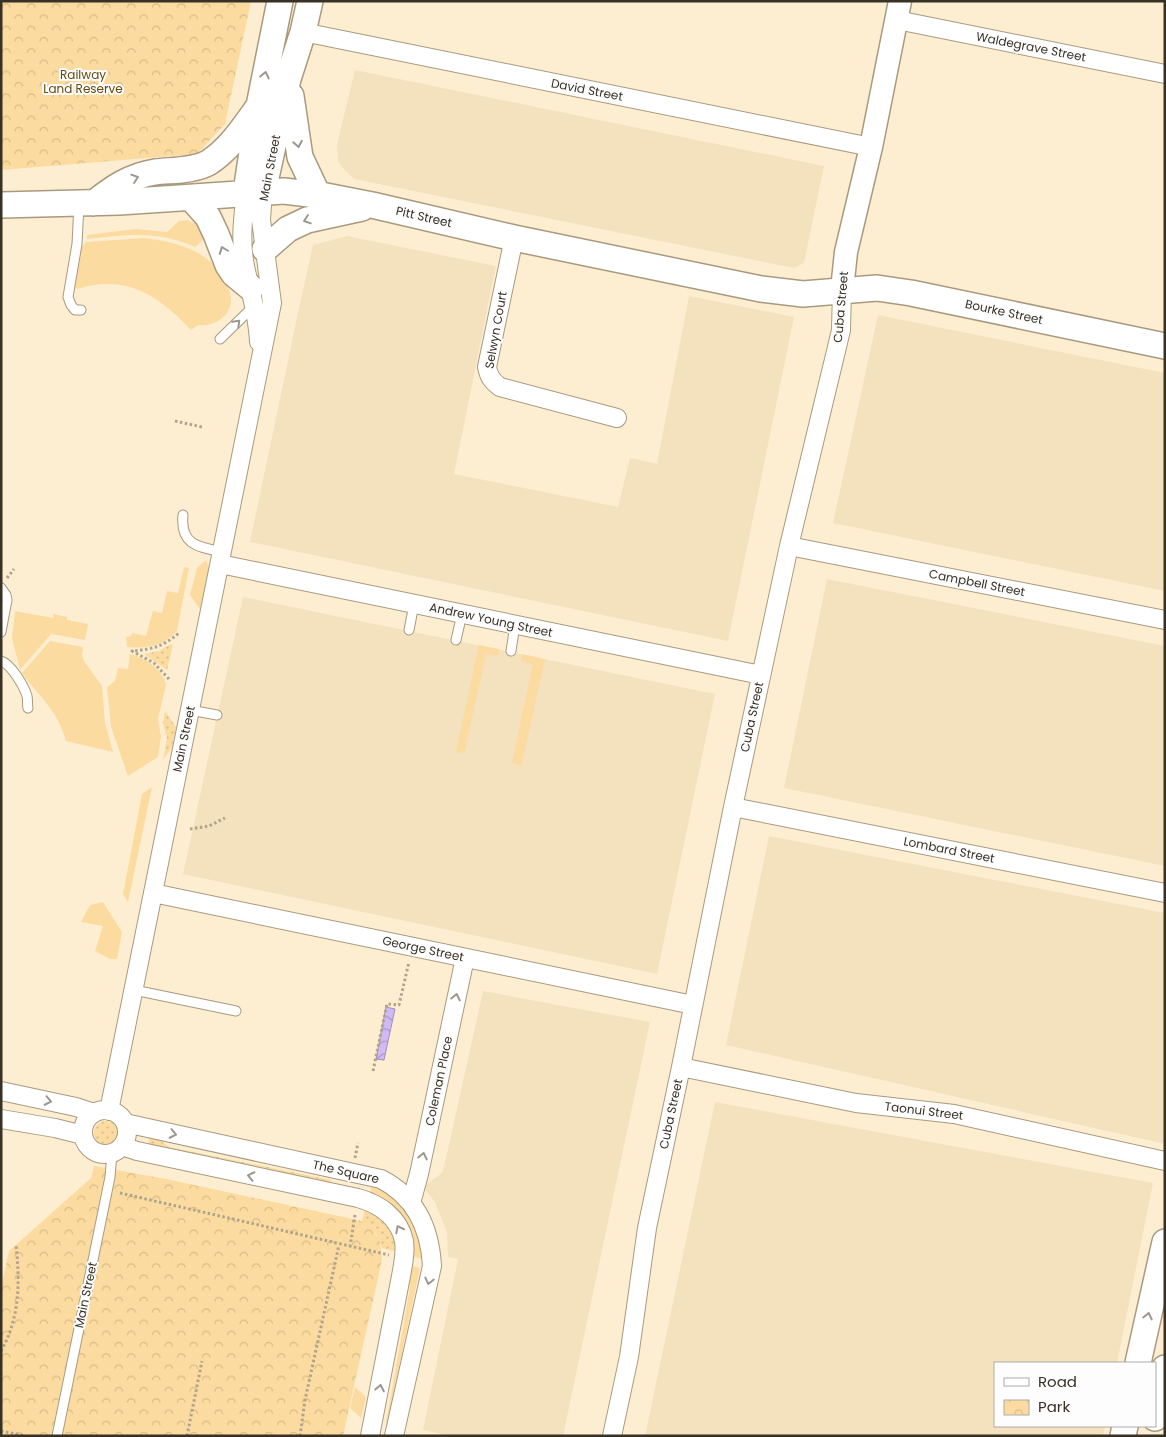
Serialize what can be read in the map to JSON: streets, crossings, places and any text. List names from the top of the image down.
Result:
{
  "streets": {
    "main road": ["Main Street", "Pitt Street", "Bourke Street"],
    "street": [
      "Waldegrave Street",
      "David Street",
      "Cuba Street",
      "Selwyn Court",
      "Campbell Street",
      "Andrew Young Street",
      "Lombard Street",
      "George Street",
      "Coleman Place",
      "Taonui Street",
      "The Square"
    ]
  },
  "crossings": [
    ["Waldegrave Street", "Cuba Street"],
    ["David Street", "Main Street"],
    ["David Street", "Cuba Street"],
    ["Main Street", "Pitt Street"],
    ["Main Street", "Andrew Young Street"],
    ["Main Street", "George Street"],
    ["Main Street", "The Square"],
    ["Pitt Street", "Cuba Street"],
    ["Pitt Street", "Bourke Street"],
    ["Pitt Street", "Selwyn Court"],
    ["Cuba Street", "Bourke Street"],
    ["Cuba Street", "Campbell Street"],
    ["Cuba Street", "Andrew Young Street"],
    ["Cuba Street", "Lombard Street"],
    ["Cuba Street", "George Street"],
    ["Cuba Street", "Taonui Street"],
    ["George Street", "Coleman Place"],
    ["Coleman Place", "The Square"]
  ],
  "one_way": ["Coleman Place"],
  "parks": ["Railway Land Reserve"],
  "legend": ["Road", "Park"]
}
